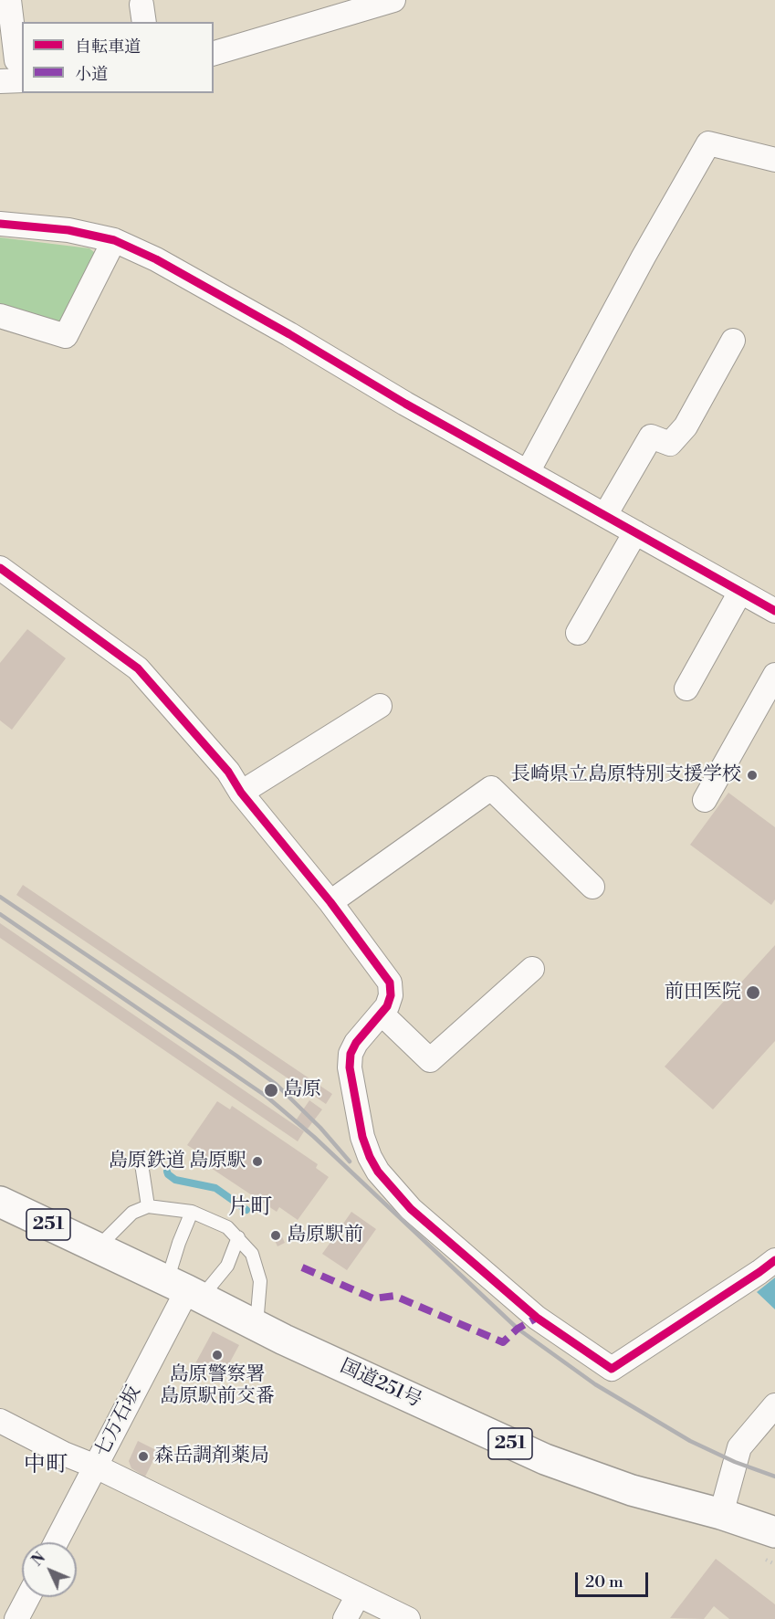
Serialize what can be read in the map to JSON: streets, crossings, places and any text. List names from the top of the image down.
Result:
{
  "streets": {
    "highway": ["251", "国道251号"],
    "street": ["七万石坂"]
  },
  "crossings": [
    ["国道251号", "七万石坂"]
  ],
  "districts": ["片町", "中町"],
  "places": [
    "長崎県立島原特別支援学校",
    "前田医院",
    "島原",
    "島原鉄道 島原駅",
    "島原駅前",
    "島原警察署 島原駅前交番",
    "森岳調剤薬局"
  ],
  "legend": ["自転車道", "小道"],
  "scale_bar": "20 m",
  "north": "top left"
}
